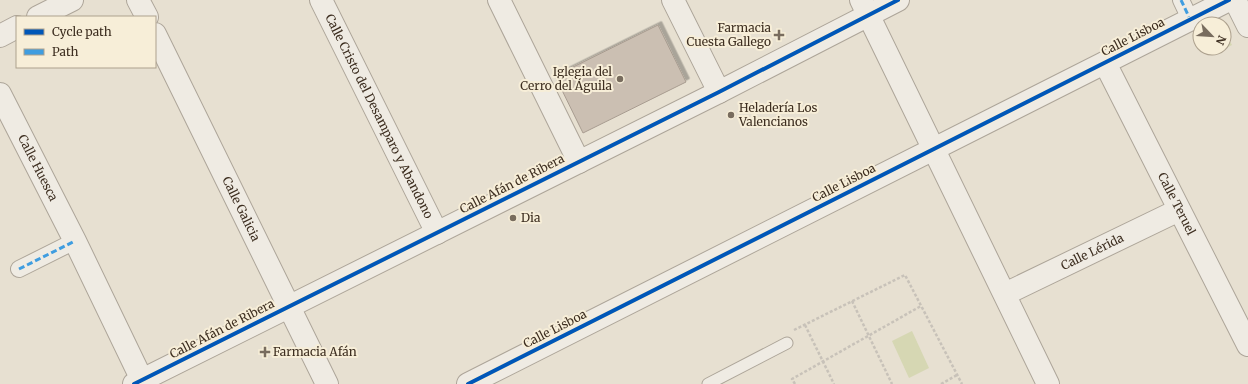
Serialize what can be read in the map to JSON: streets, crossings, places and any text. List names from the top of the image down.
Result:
{
  "streets": {
    "street": [
      "Calle Lisboa",
      "Calle Cristo del Desamparo y Abandono",
      "Calle Huesca",
      "Calle Afán de Ribera",
      "Calle Teruel",
      "Calle Galicia",
      "Calle Lérida"
    ]
  },
  "crossings": [
    ["Calle Lisboa", "Calle Teruel"],
    ["Calle Cristo del Desamparo y Abandono", "Calle Afán de Ribera"],
    ["Calle Huesca", "Calle Afán de Ribera"],
    ["Calle Afán de Ribera", "Calle Galicia"],
    ["Calle Teruel", "Calle Lérida"]
  ],
  "places": {
    "health": ["Farmacia Cuesta Gallego", "Farmacia Afán"],
    "other": ["Iglegia del Cerro del Águila", "Heladería Los Valencianos", "Dia"]
  },
  "legend": ["Cycle path", "Path"],
  "north": "bottom right"
}
